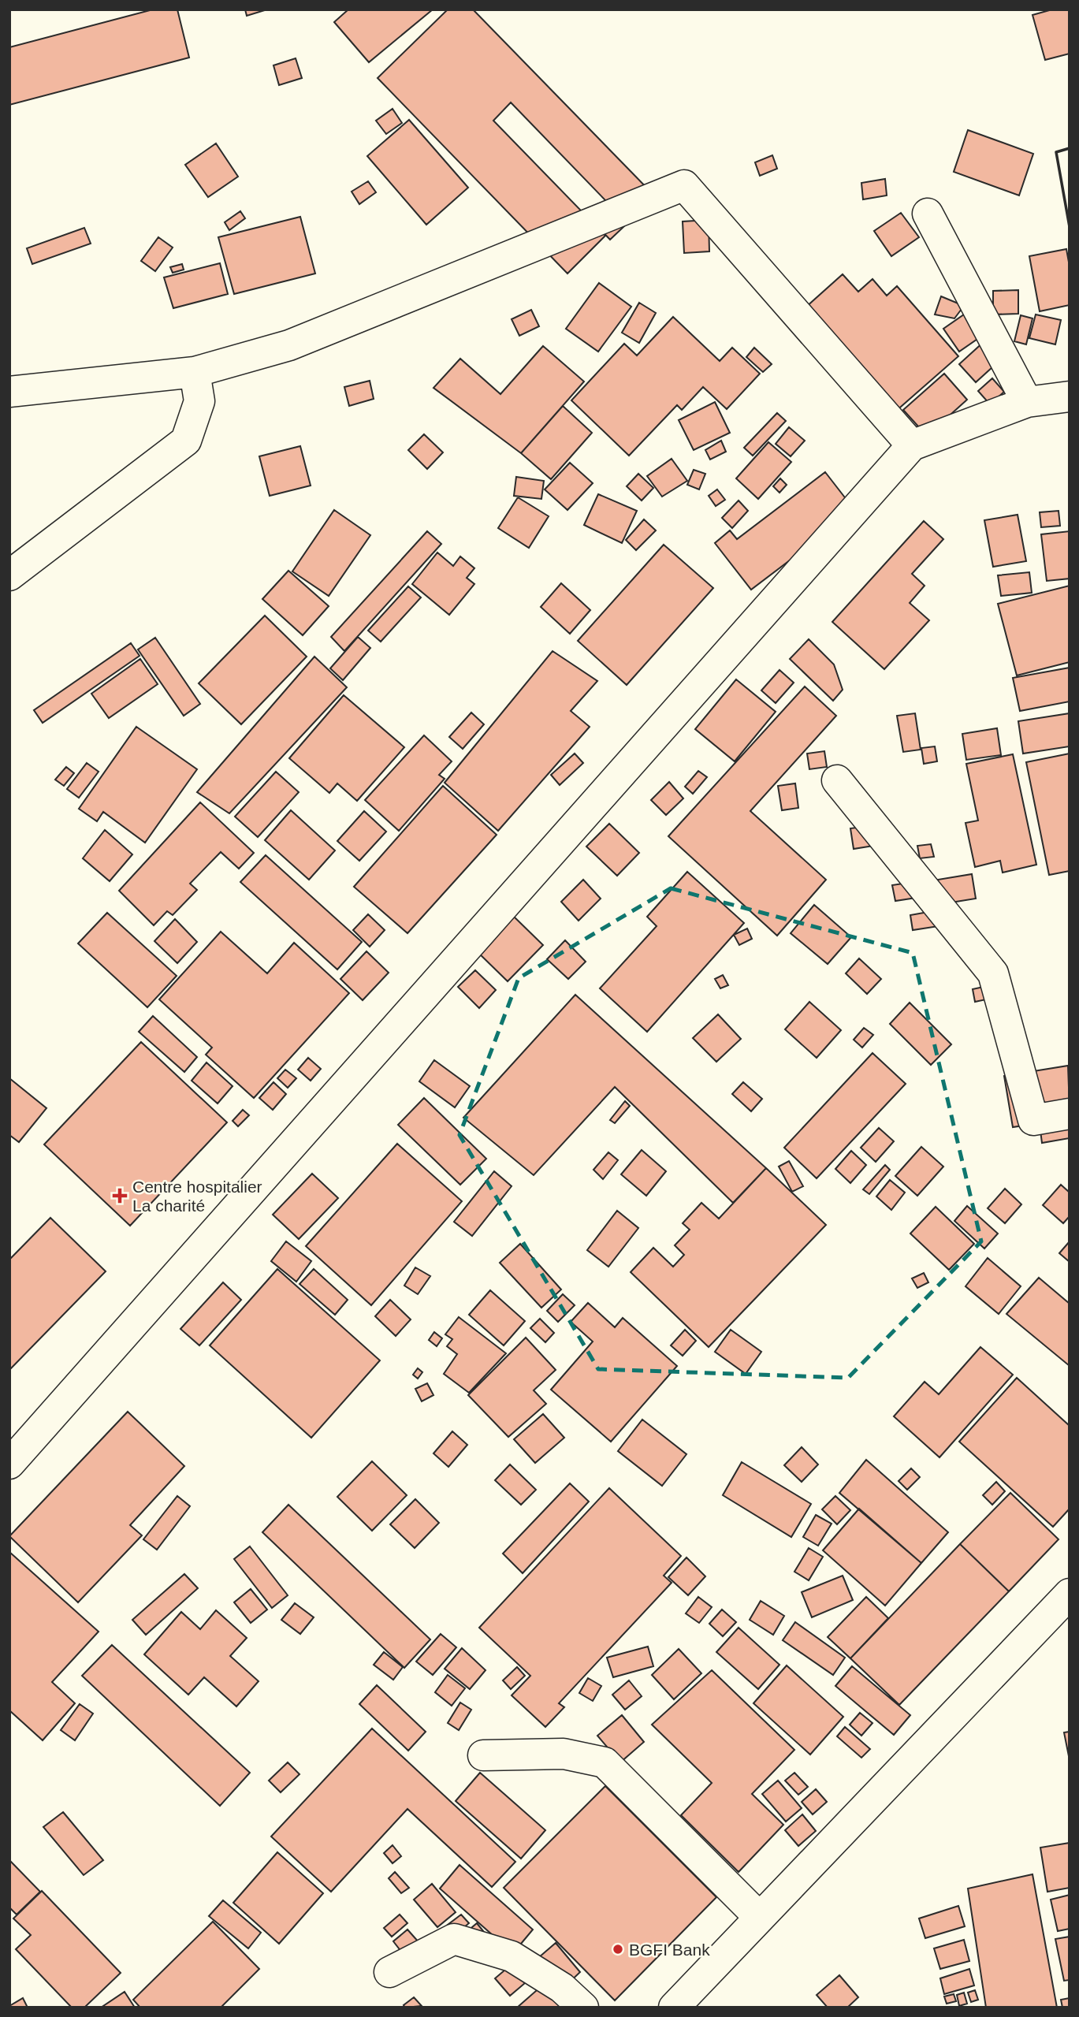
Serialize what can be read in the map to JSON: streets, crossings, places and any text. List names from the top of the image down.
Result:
{
  "places": {
    "health": ["Centre hospitalier La charité"],
    "other": ["BGFI Bank"]
  }
}
